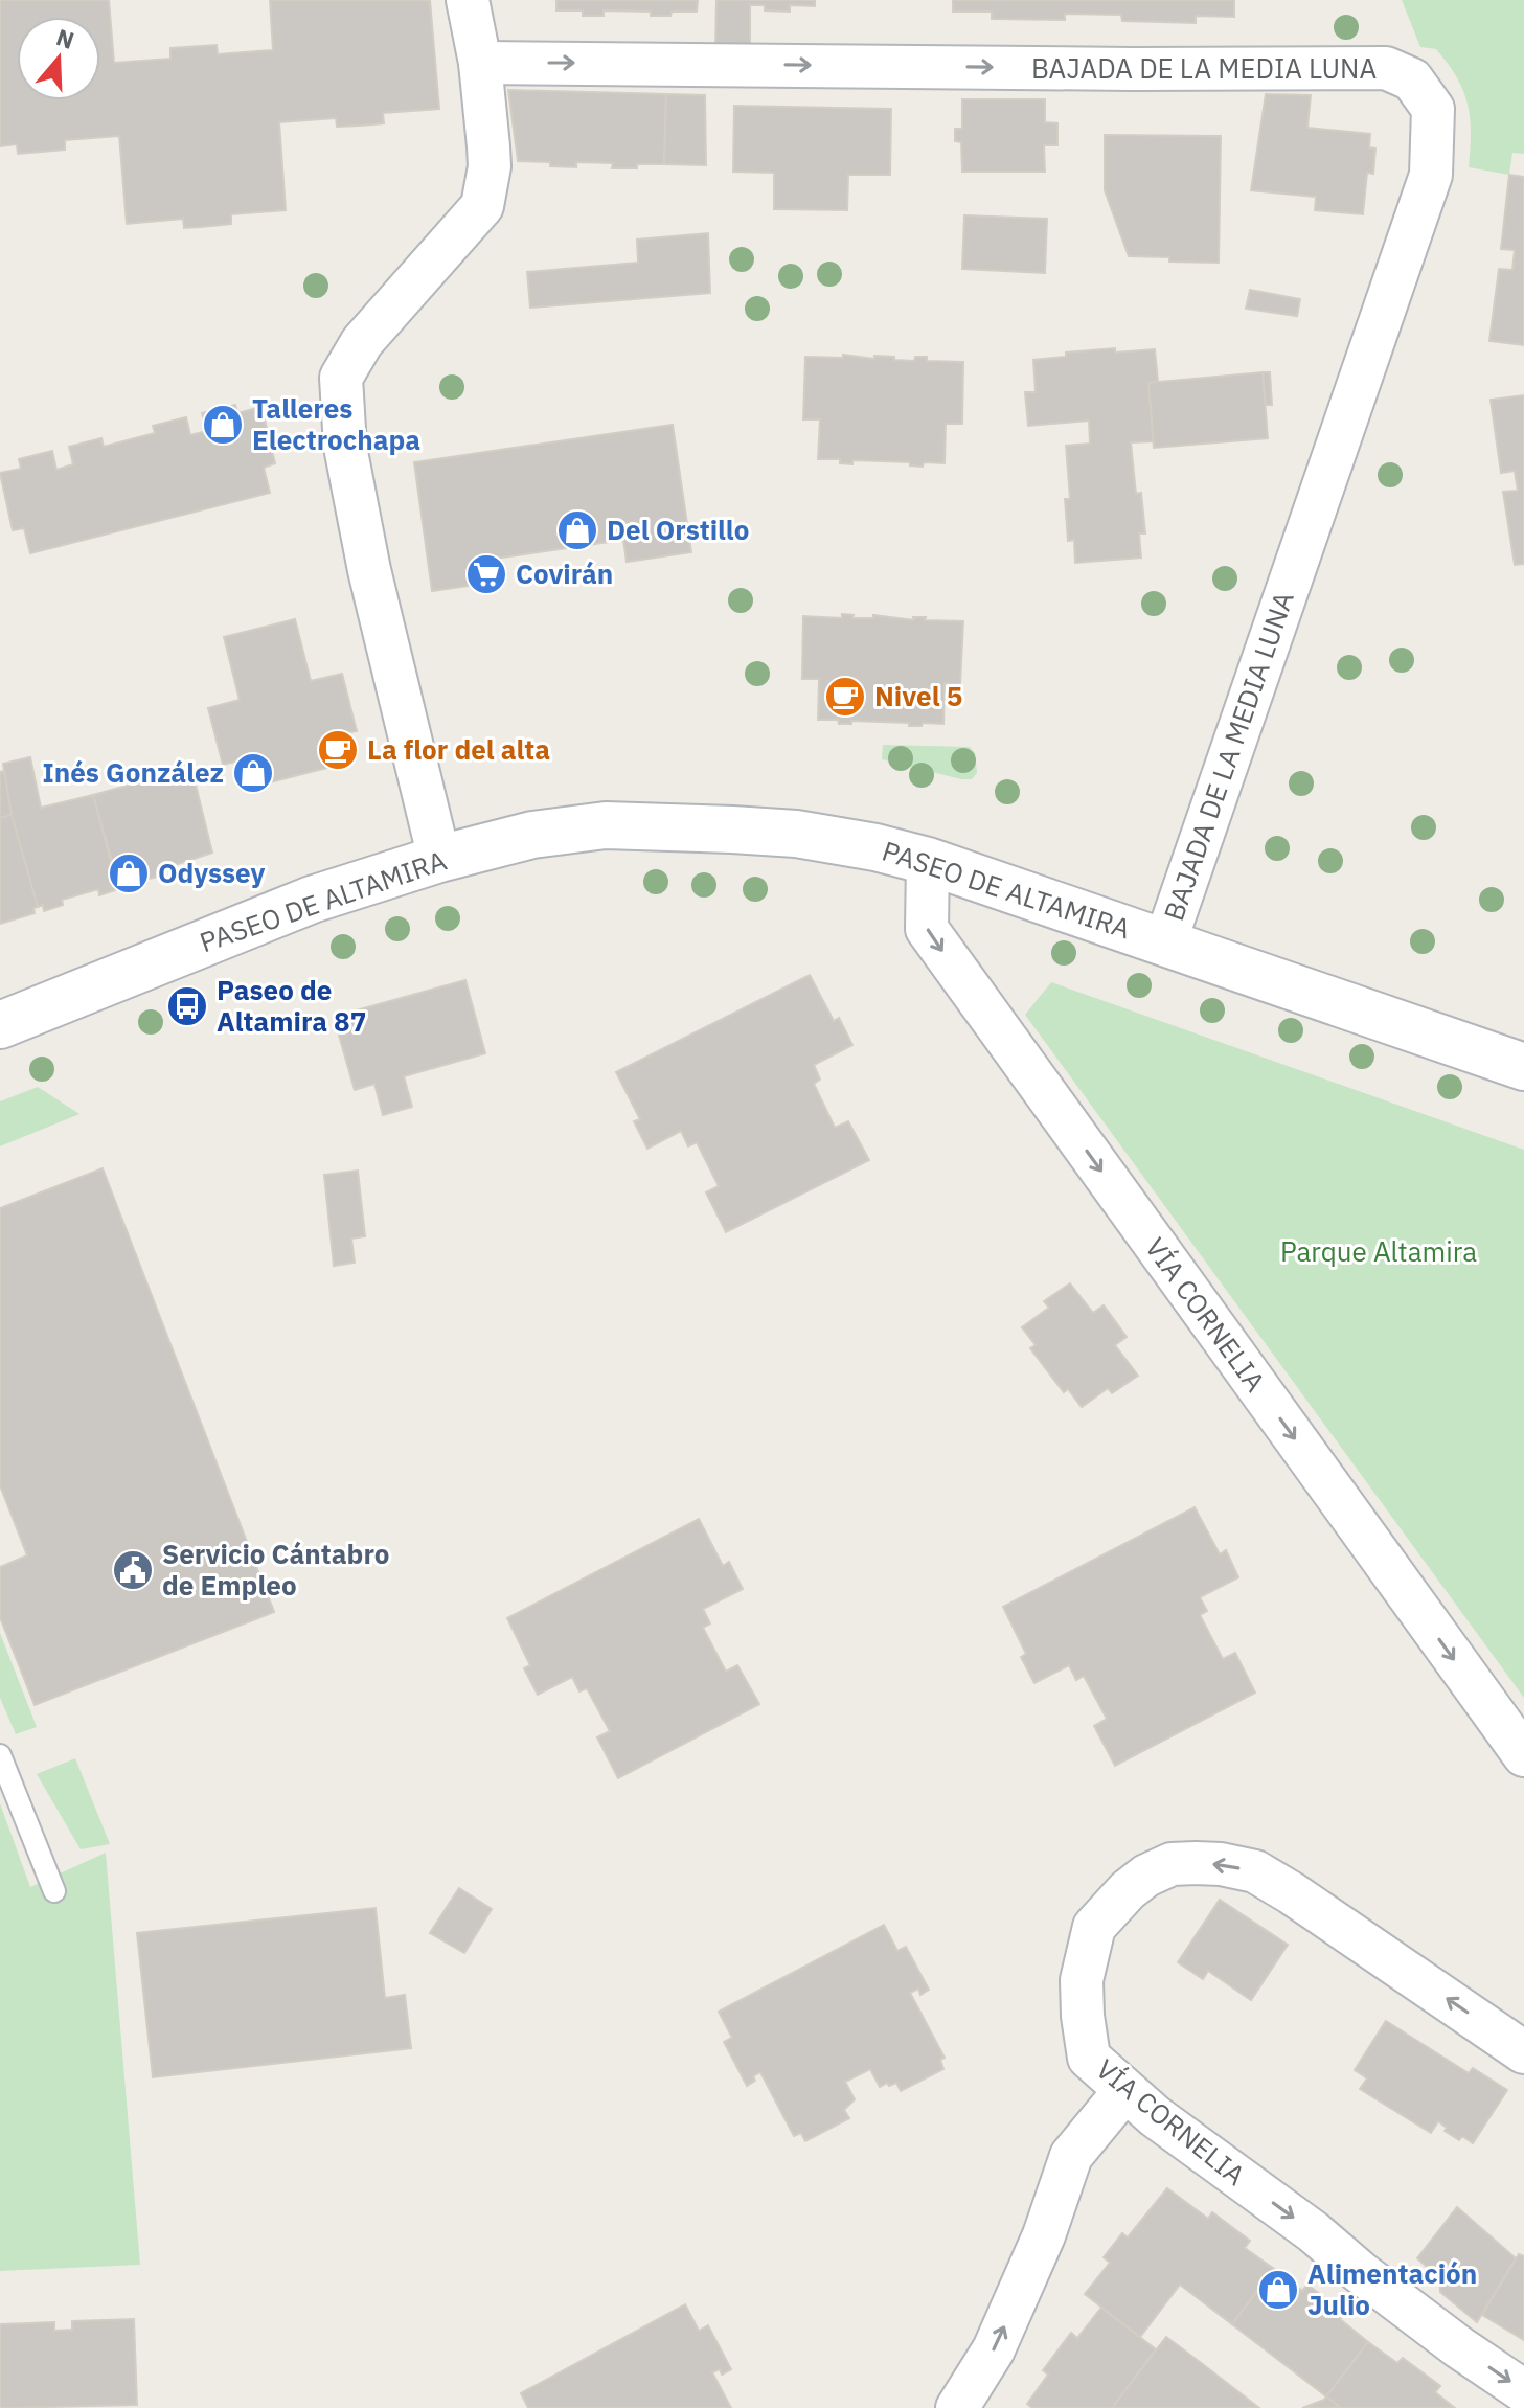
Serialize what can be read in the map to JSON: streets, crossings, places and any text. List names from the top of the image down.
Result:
{
  "streets": {
    "main road": ["PASEO DE ALTAMIRA"],
    "street": ["BAJADA DE LA MEDIA LUNA", "VÍA CORNELIA"]
  },
  "crossings": [
    ["BAJADA DE LA MEDIA LUNA", "PASEO DE ALTAMIRA"],
    ["PASEO DE ALTAMIRA", "VÍA CORNELIA"]
  ],
  "parks": ["Parque Altamira"],
  "places": {
    "shop": [
      "Talleres Electrochapa",
      "Del Orstillo",
      "Inés González",
      "Odyssey",
      "Alimentación Julio"
    ],
    "supermarket": ["Covirán"],
    "cafe": ["Nivel 5", "La flor del alta"],
    "bus stop": ["Paseo de Altamira 87"],
    "public building": ["Servicio Cántabro de Empleo"]
  },
  "north": "top"
}
